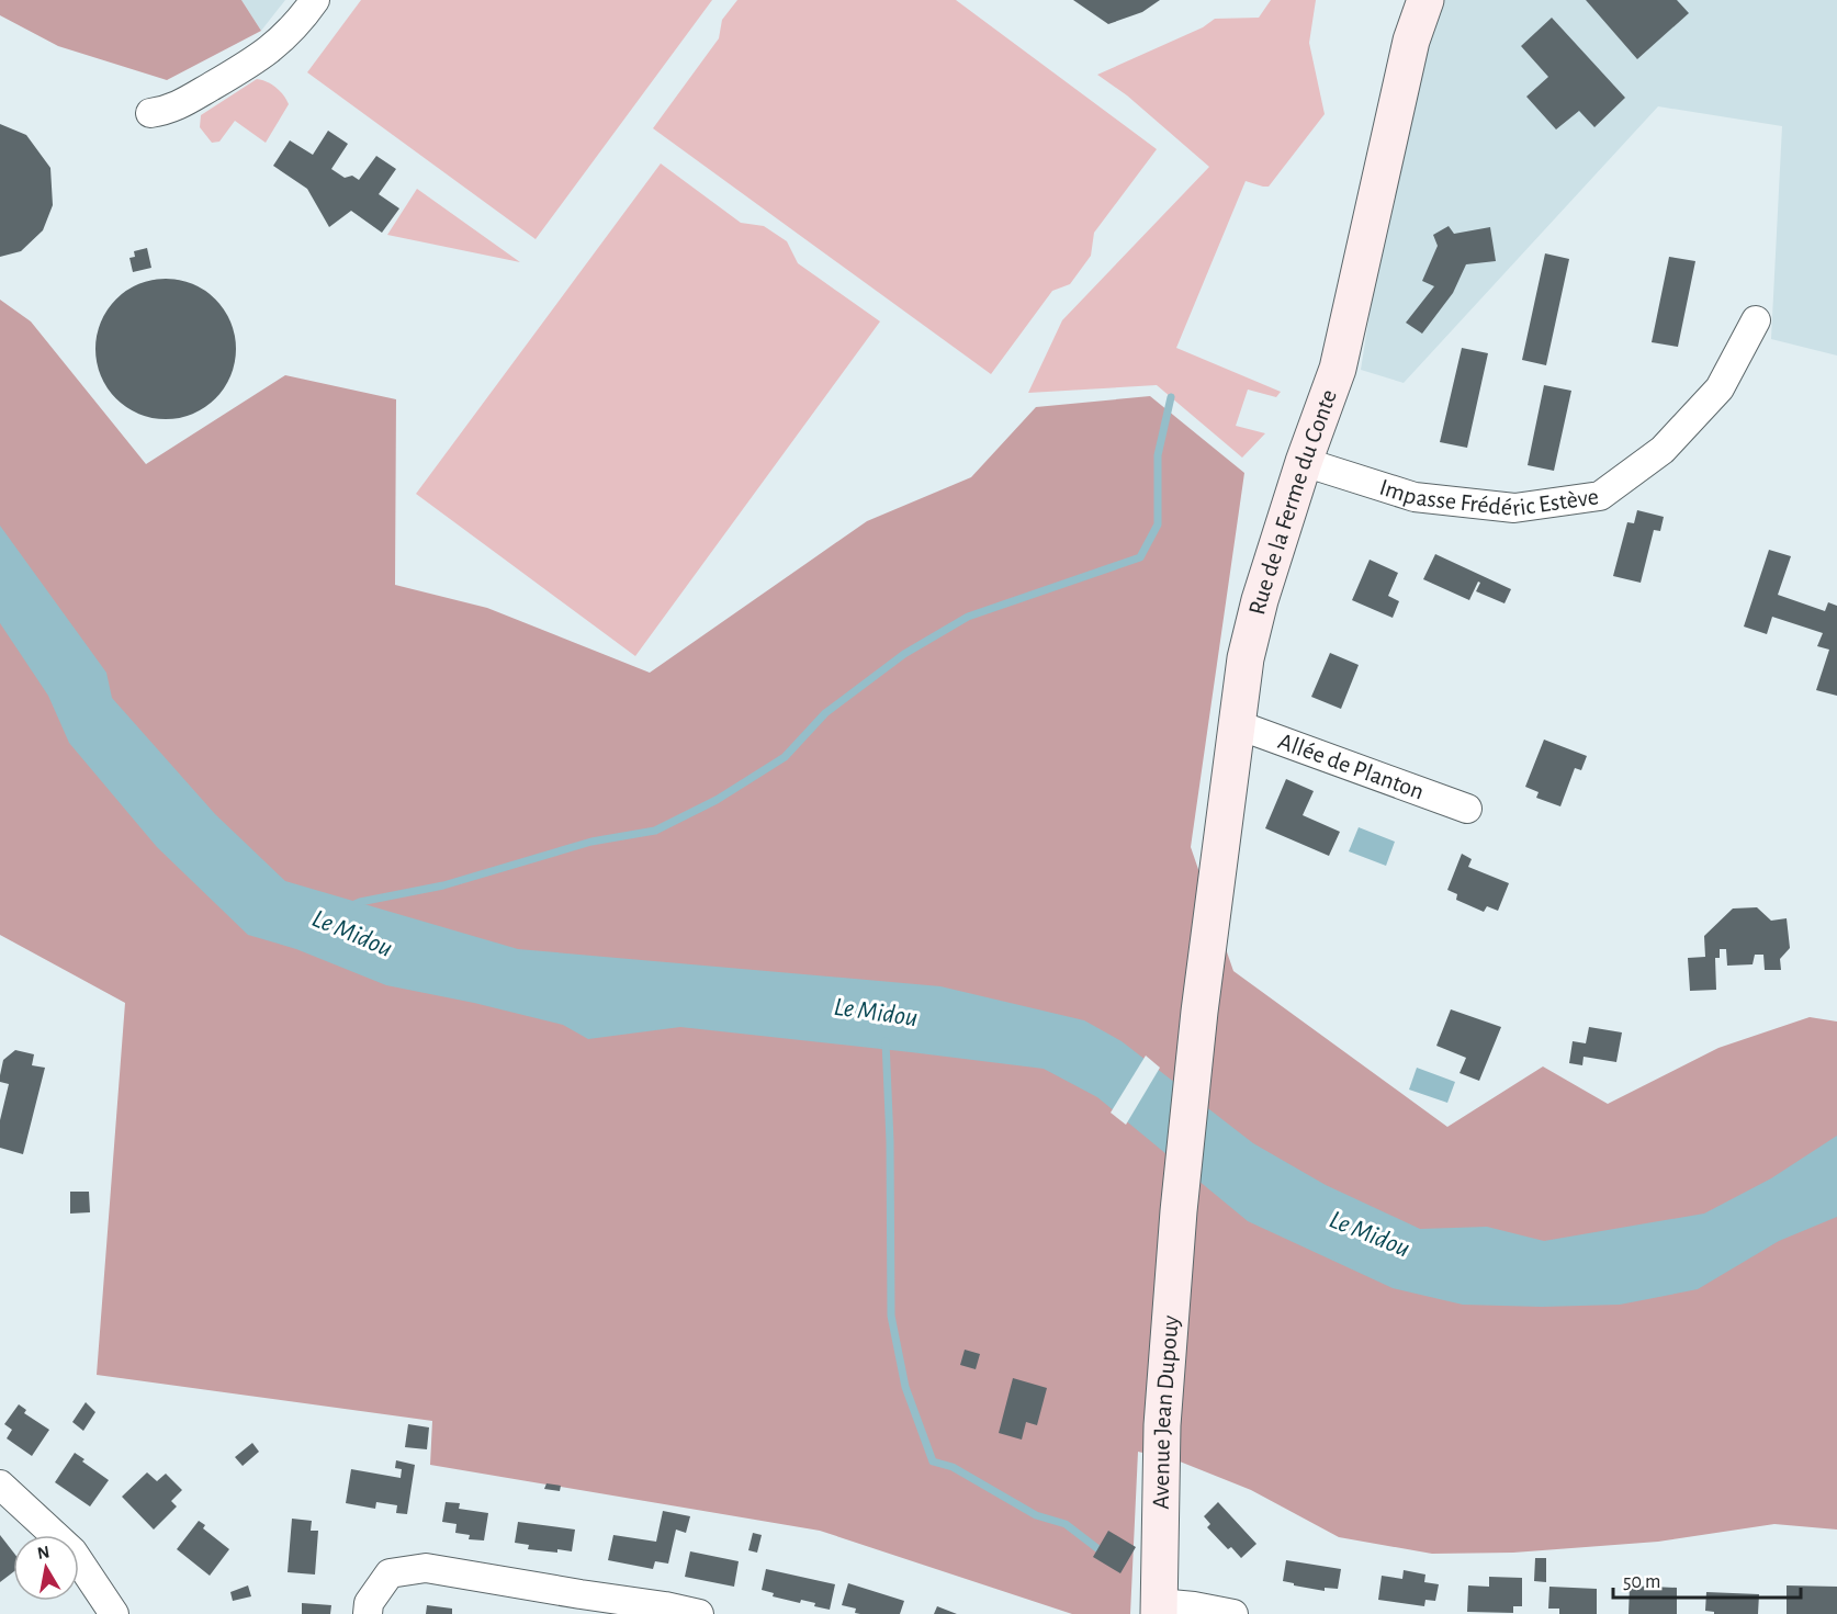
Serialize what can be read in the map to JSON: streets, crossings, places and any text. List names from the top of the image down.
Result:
{
  "streets": {
    "street": [
      "Impasse Frédéric Estève",
      "Rue de la Ferme du Conte",
      "Allée de Planton",
      "Avenue Jean Dupouy"
    ]
  },
  "crossings": [
    ["Impasse Frédéric Estève", "Rue de la Ferme du Conte"],
    ["Rue de la Ferme du Conte", "Allée de Planton"],
    ["Rue de la Ferme du Conte", "Avenue Jean Dupouy"]
  ],
  "water": ["Le Midou"],
  "scale_bar": "50 m",
  "north": "top"
}
